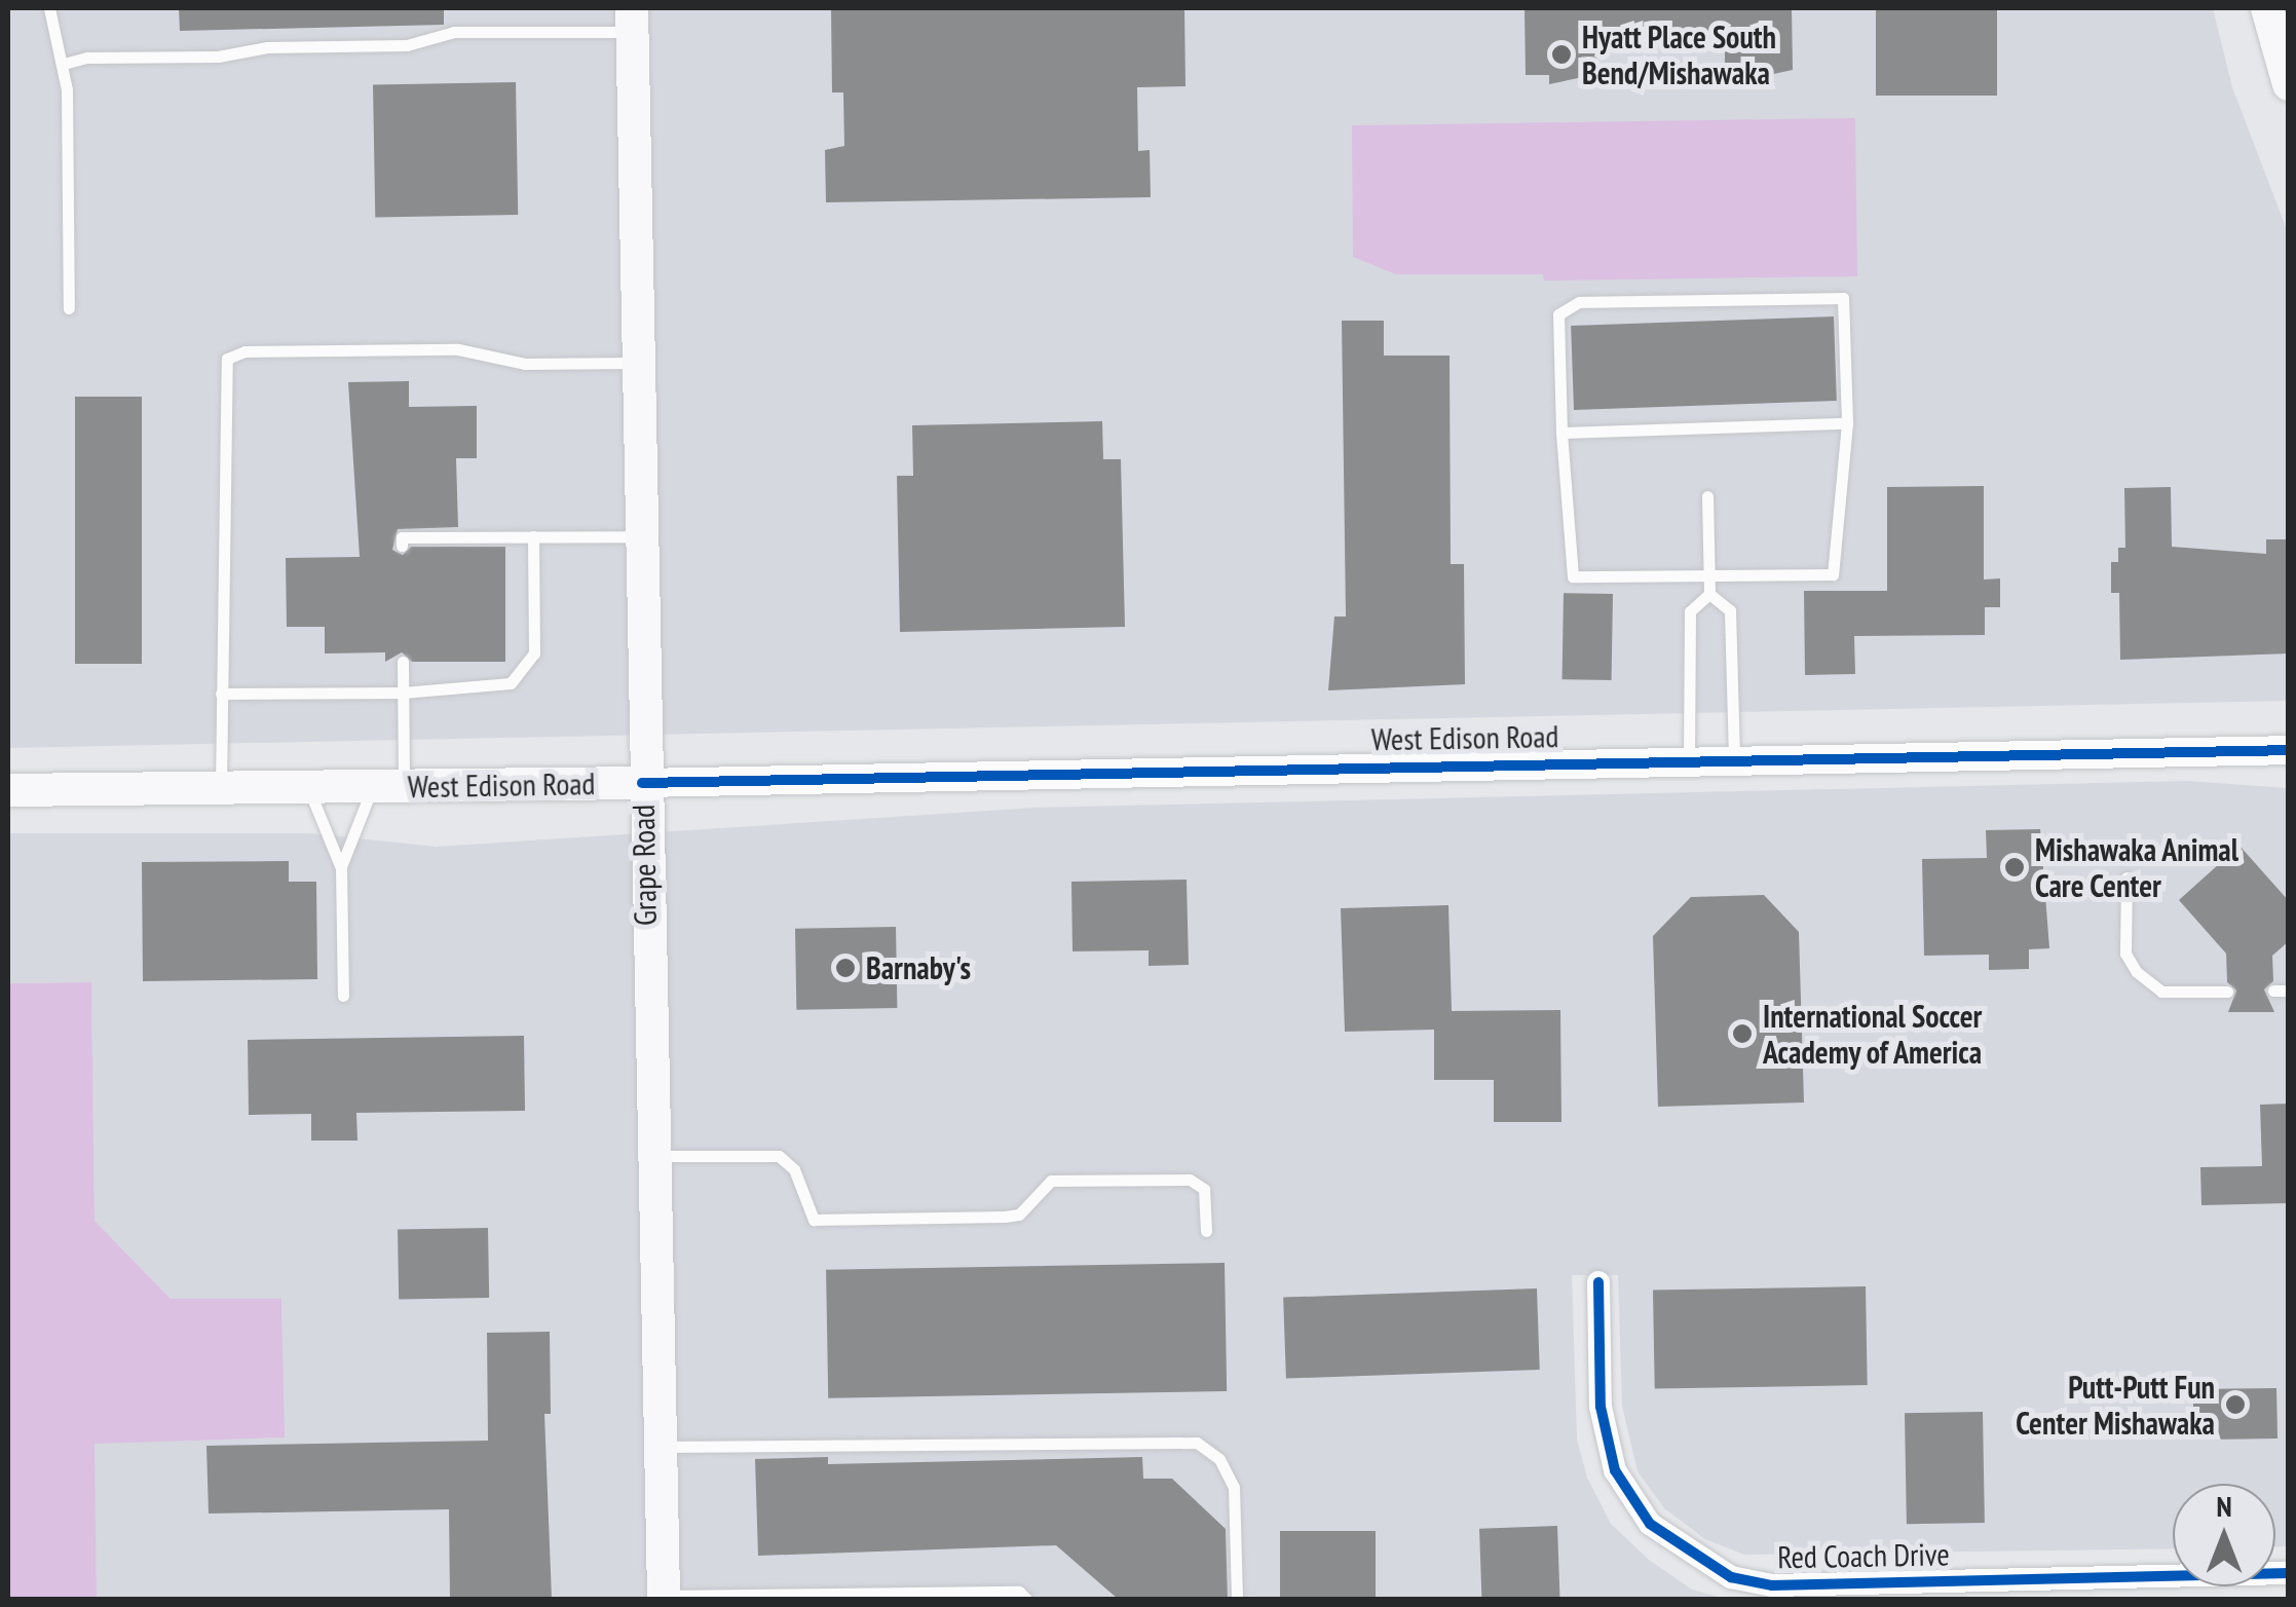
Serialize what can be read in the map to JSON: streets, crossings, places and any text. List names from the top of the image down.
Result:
{
  "streets": {
    "main road": ["West Edison Road", "Grape Road"],
    "street": ["Red Coach Drive"]
  },
  "crossings": [
    ["West Edison Road", "Grape Road"]
  ],
  "places": [
    "Hyatt Place South Bend/Mishawaka",
    "Mishawaka Animal Care Center",
    "Barnaby's",
    "International Soccer Academy of America",
    "Putt-Putt Fun Center Mishawaka"
  ],
  "north": "top"
}
